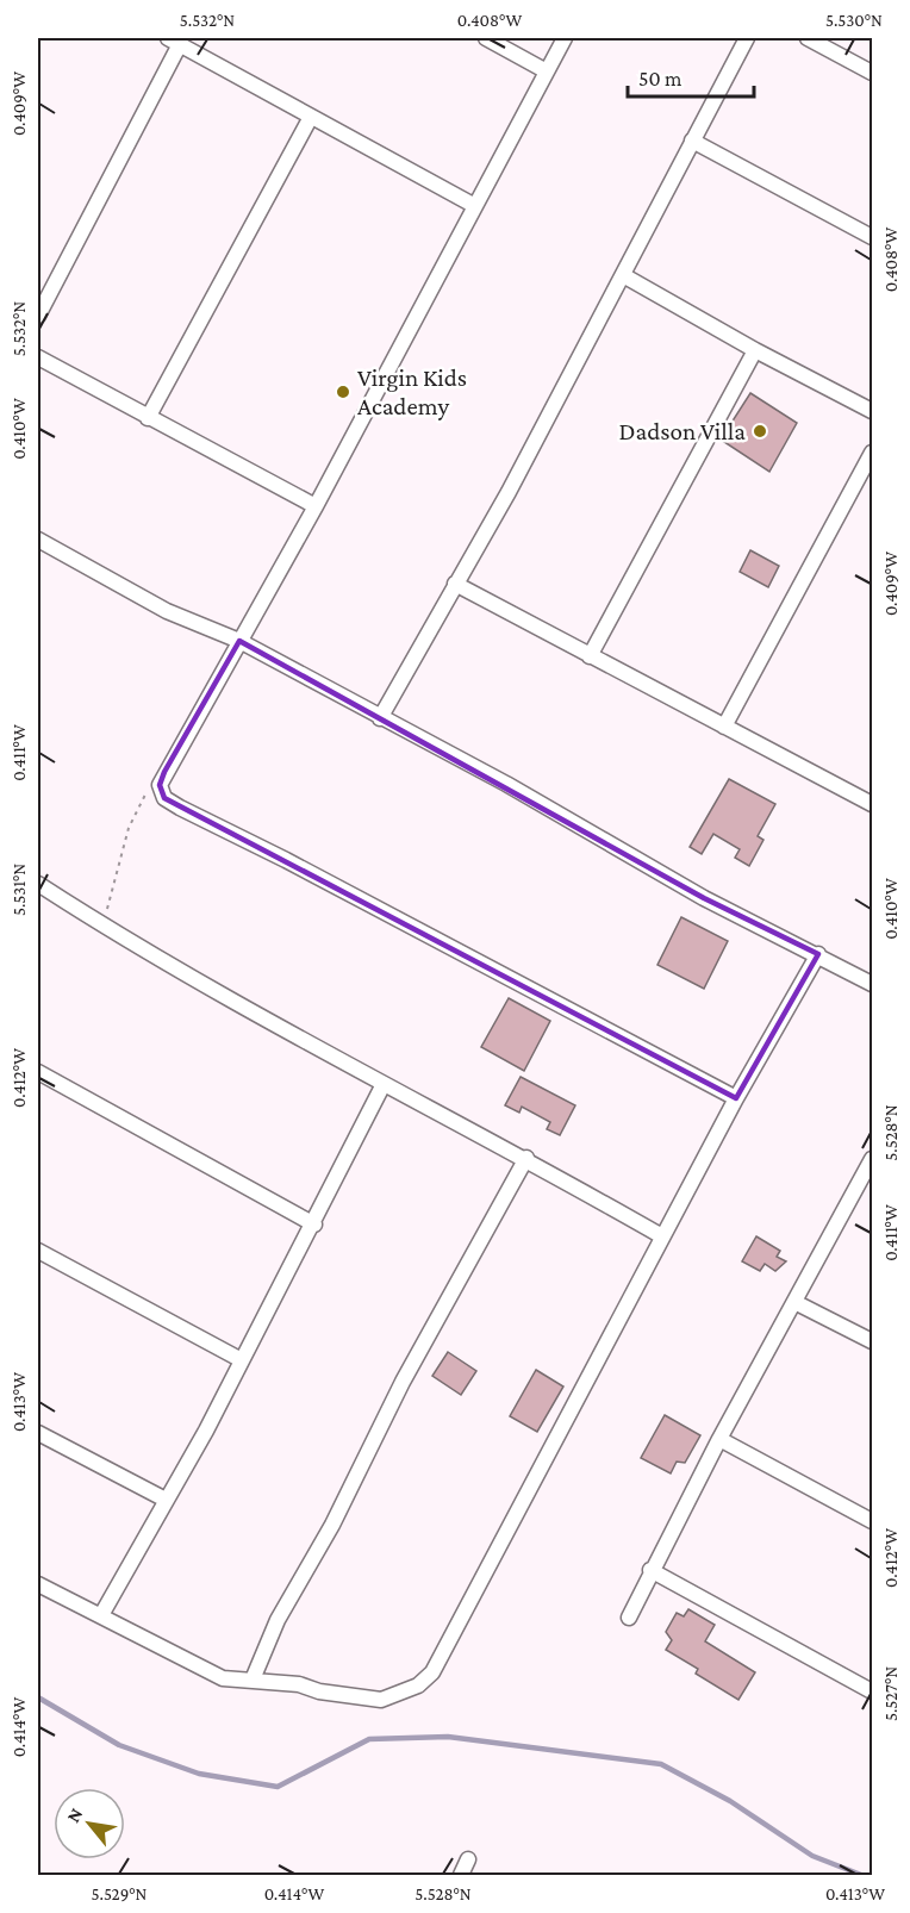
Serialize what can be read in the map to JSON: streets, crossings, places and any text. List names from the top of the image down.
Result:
{
  "places": ["Virgin Kids Academy", "Dadson Villa"],
  "scale_bar": "50 m",
  "north": "top left",
  "coordinates": [
    "5.532°N",
    "0.408°W",
    "5.530°N",
    "0.409°W",
    "0.410°W",
    "0.411°W",
    "5.531°N",
    "0.412°W",
    "5.528°N",
    "0.413°W",
    "5.527°N",
    "0.414°W",
    "5.529°N"
  ]
}
